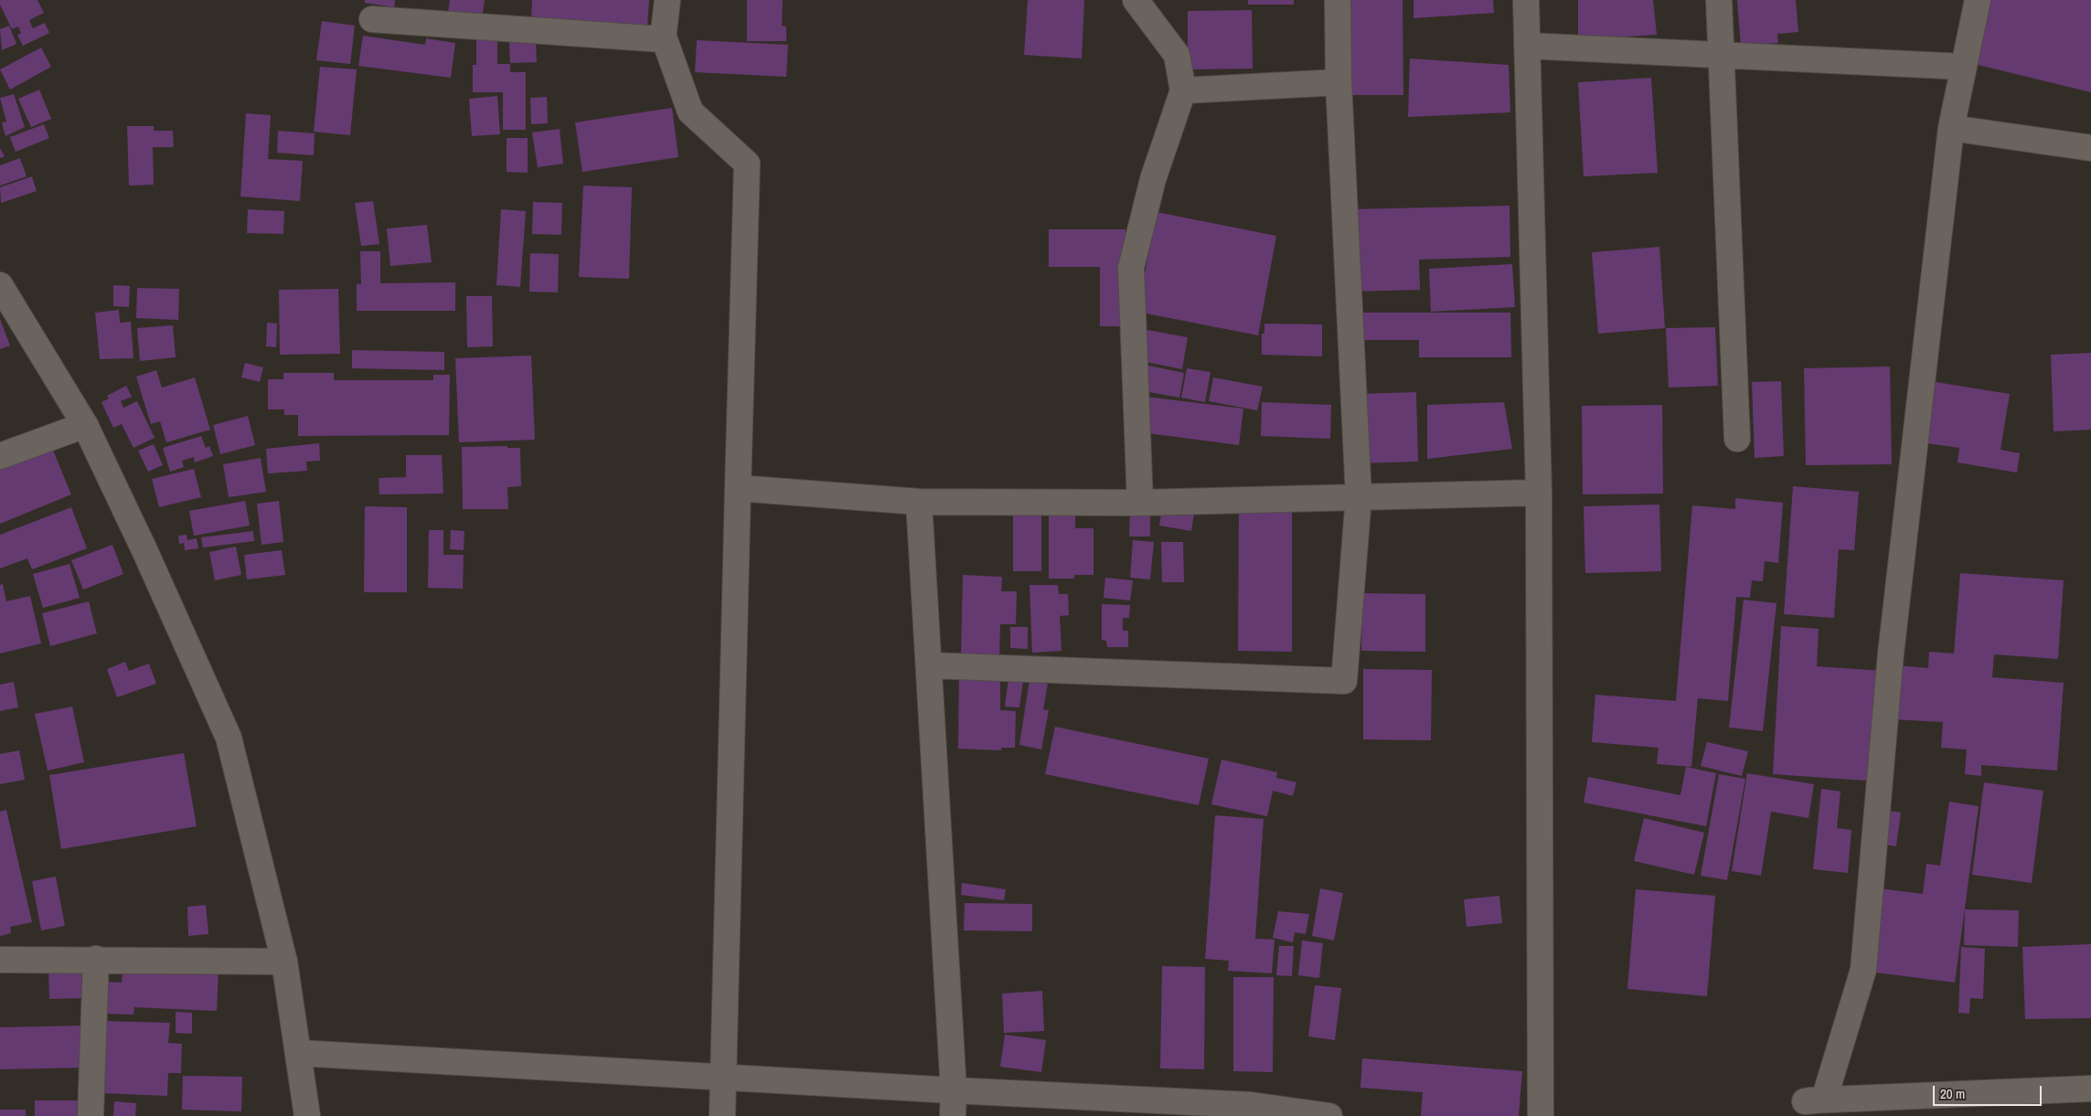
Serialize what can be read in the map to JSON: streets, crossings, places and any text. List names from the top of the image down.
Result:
{
  "scale_bar": "20 m"
}
